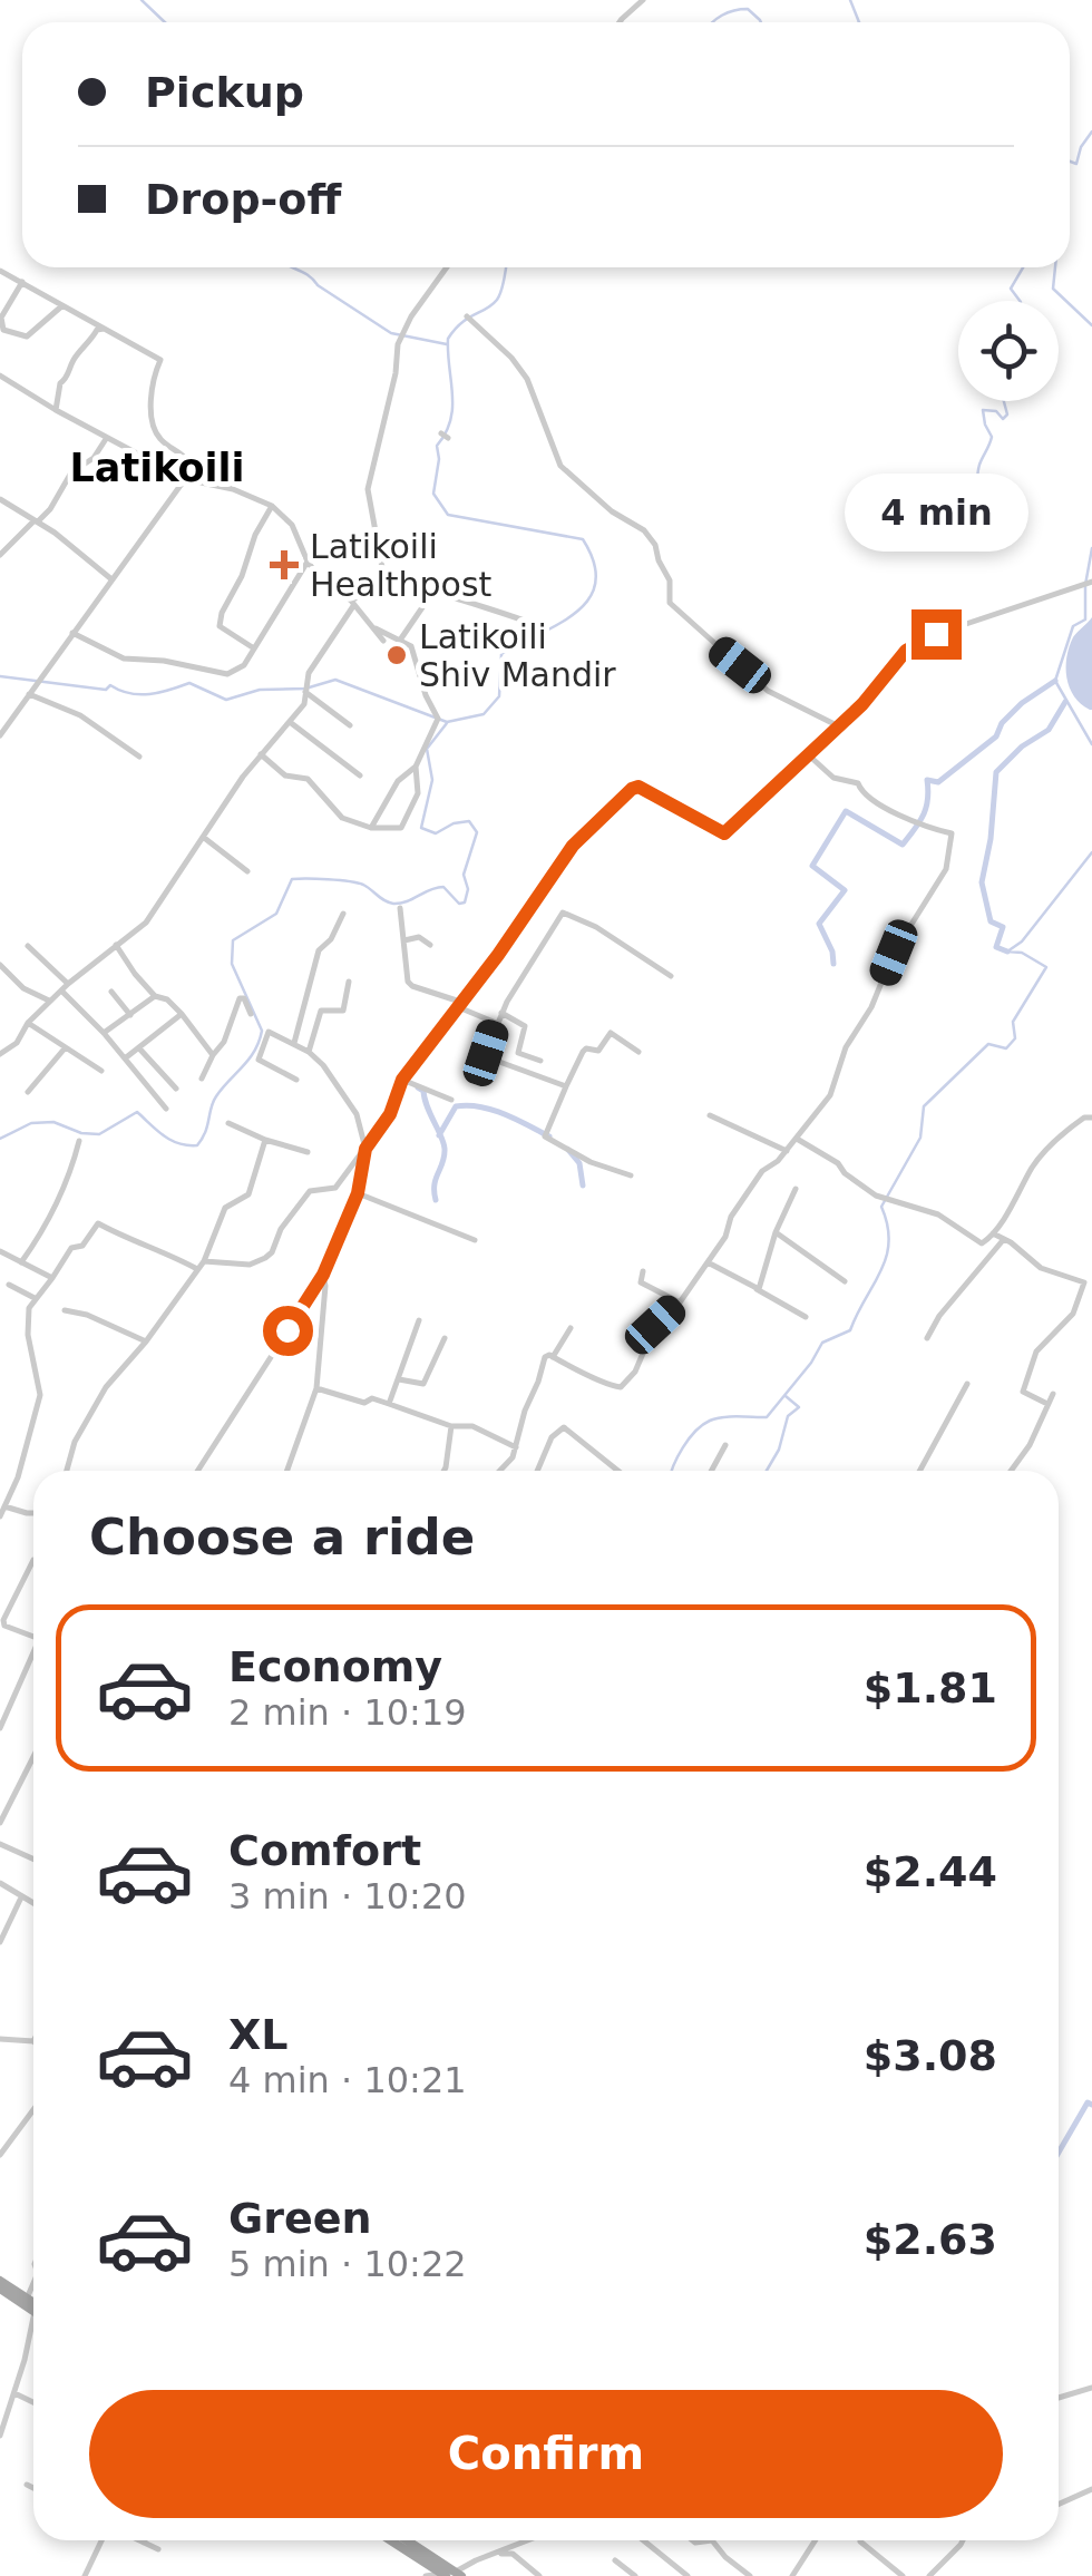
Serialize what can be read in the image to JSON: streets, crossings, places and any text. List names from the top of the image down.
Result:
{
  "districts": ["Latikoili"],
  "places": {
    "health": ["Latikoili Healthpost"],
    "other": ["Latikoili Shiv Mandir"]
  },
  "page": {
    "banner": ["Pickup", "Drop-off"],
    "bubble": "4 min",
    "heading": "Choose a ride",
    "list": [
      {
        "name": "Economy",
        "note": "2 min · 10:19",
        "value": "$1.81"
      },
      {
        "name": "Comfort",
        "note": "3 min · 10:20",
        "value": "$2.44"
      },
      {
        "name": "XL",
        "note": "4 min · 10:21",
        "value": "$3.08"
      },
      {
        "name": "Green",
        "note": "5 min · 10:22",
        "value": "$2.63"
      }
    ],
    "buttons": "Confirm"
  }
}
